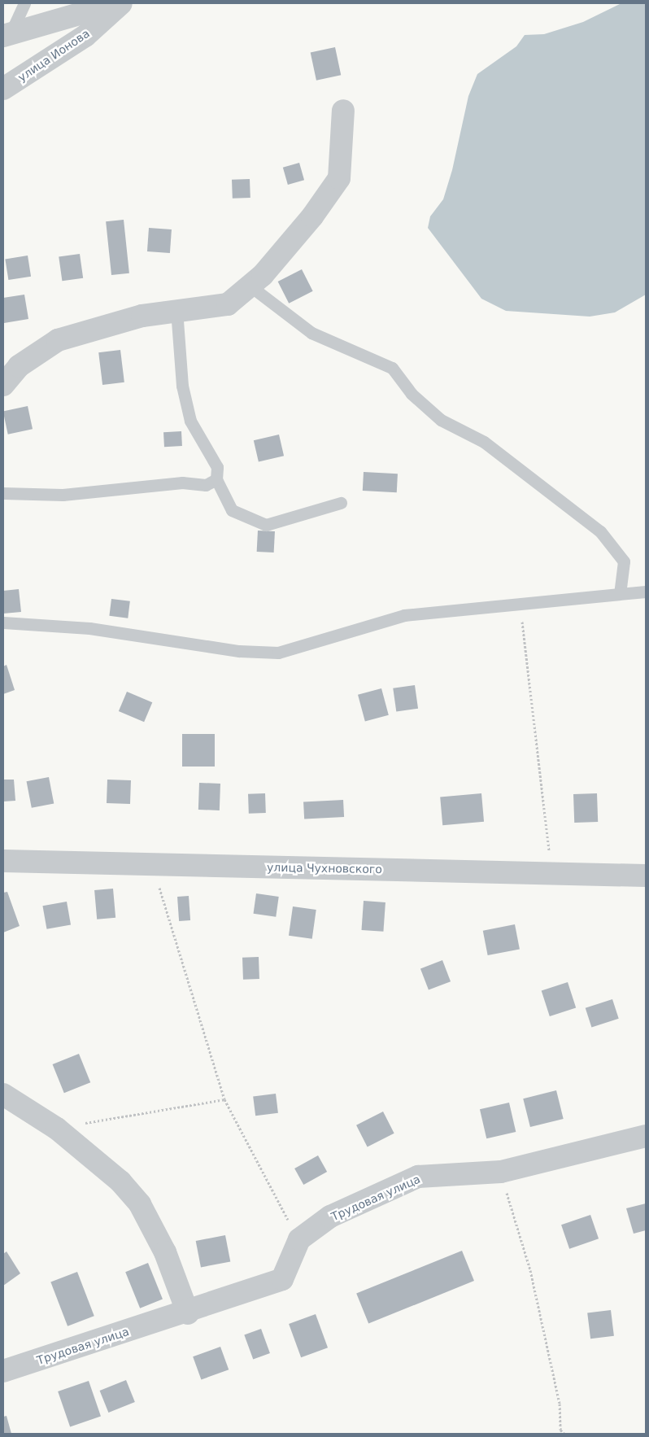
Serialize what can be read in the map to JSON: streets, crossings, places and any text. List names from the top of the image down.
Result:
{
  "streets": {
    "street": ["улица Ионова", "улица Чухновского", "Трудовая улица"]
  }
}
